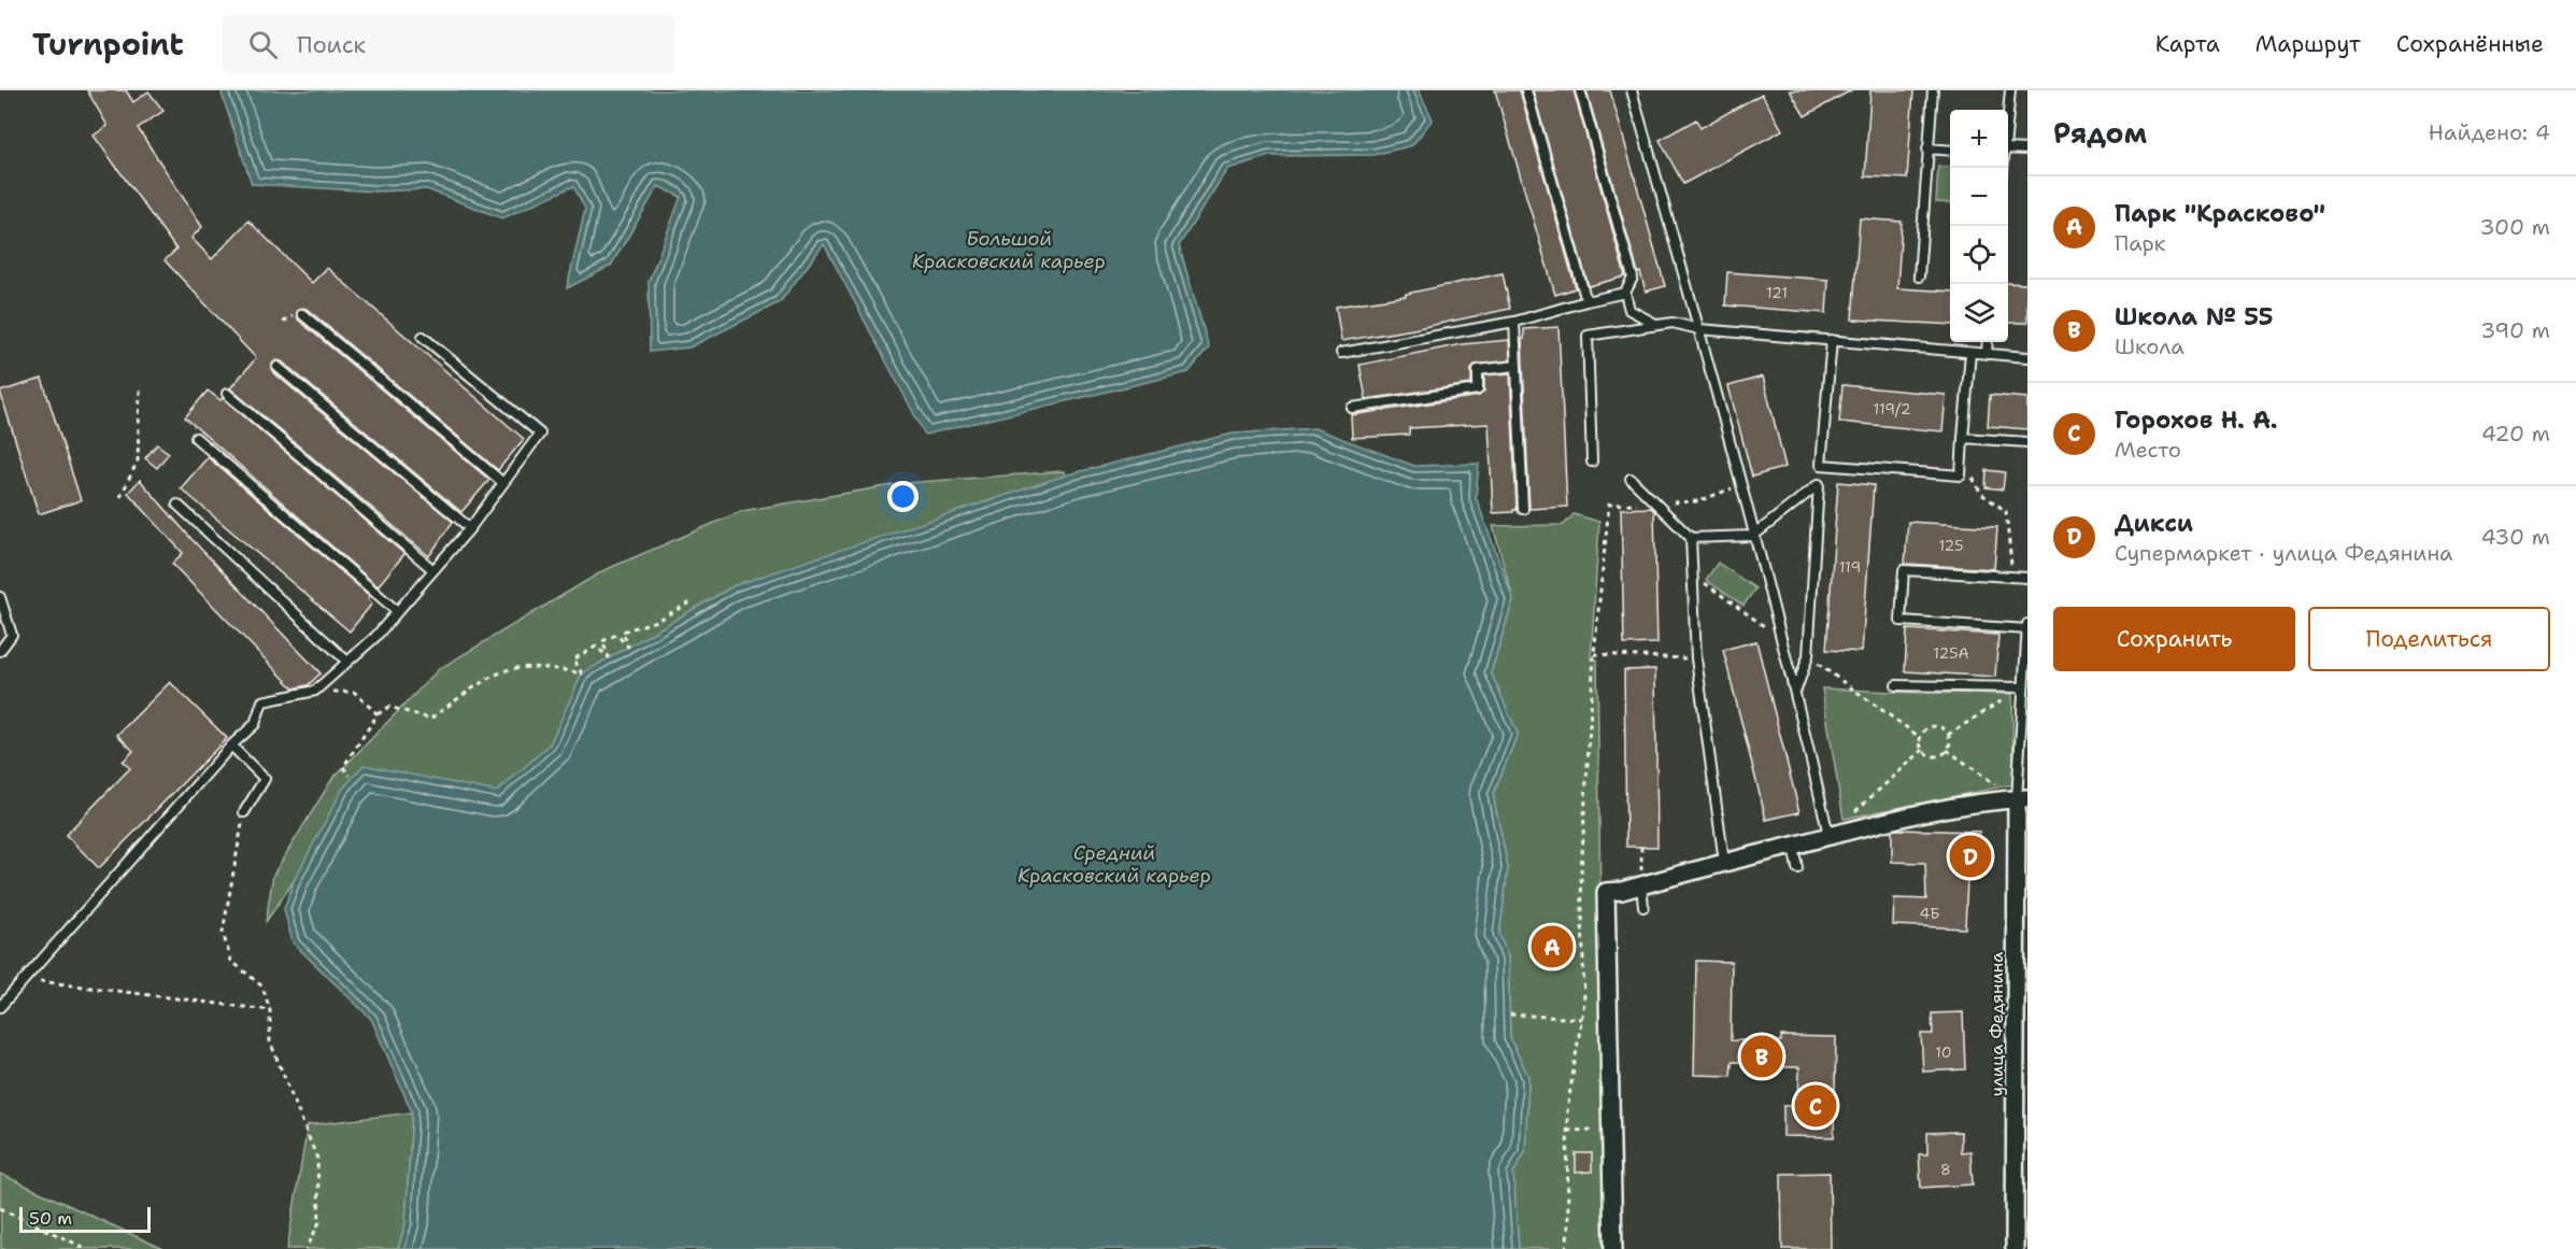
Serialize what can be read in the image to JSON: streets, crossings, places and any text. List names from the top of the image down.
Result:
{
  "streets": {
    "street": ["улица Федянина"]
  },
  "water": ["Большой Красковский карьер", "Средний Красковский карьер"],
  "house_numbers": [
    "121",
    "119/2",
    "125",
    "119",
    "125А",
    "4Б",
    "10",
    "8"
  ],
  "scale_bar": "50 m",
  "page": {
    "header": "Turnpoint",
    "search": "Поиск",
    "nav": ["Карта", "Маршрут", "Сохранённые"],
    "heading": ["Рядом", "Найдено: 4"],
    "map_buttons": ["+", "−"],
    "list": [
      {
        "mark": "A",
        "name": "Парк \"Красково\"",
        "note": "Парк",
        "value": "300 m"
      },
      {
        "mark": "B",
        "name": "Школа № 55",
        "note": "Школа",
        "value": "390 m"
      },
      {
        "mark": "C",
        "name": "Горохов Н. А.",
        "note": "Место",
        "value": "420 m"
      },
      {
        "mark": "D",
        "name": "Дикси",
        "note": "Супермаркет · улица Федянина",
        "value": "430 m"
      }
    ],
    "buttons": ["Сохранить", "Поделиться"],
    "pins": [
      "D",
      "A",
      "B",
      "C"
    ],
    "scale": "50 m"
  }
}
